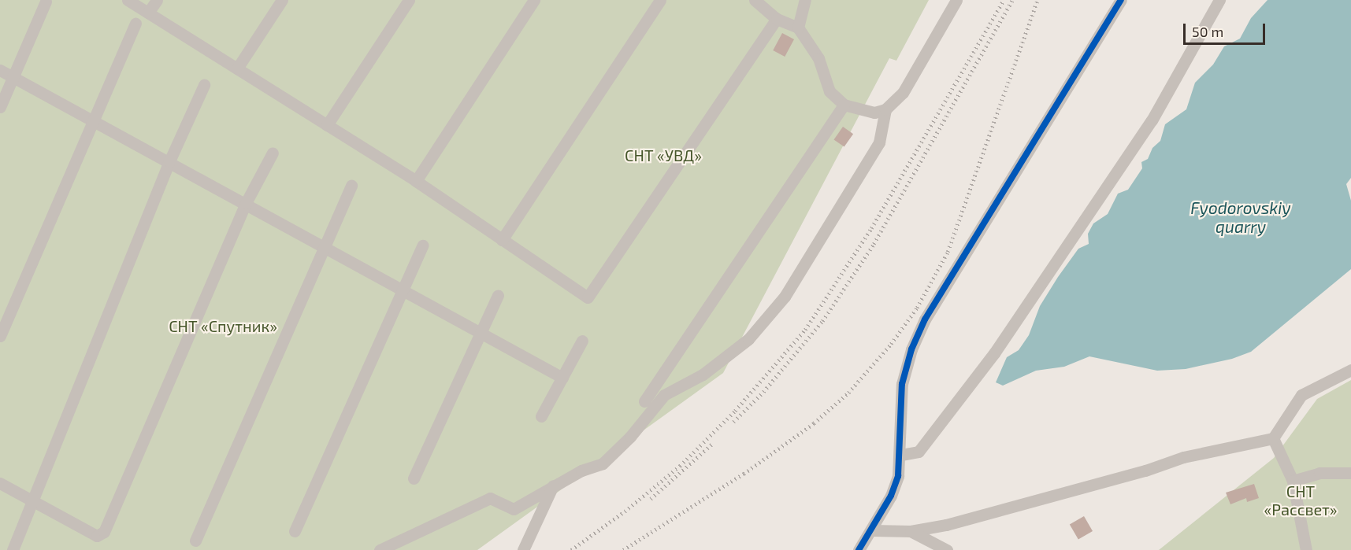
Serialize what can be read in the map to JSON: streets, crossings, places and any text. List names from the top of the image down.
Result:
{
  "water": ["Fyodorovskiy quarry"],
  "parks": ["СНТ «УВД»", "СНТ «Спутник»", "СНТ «Рассвет»"],
  "scale_bar": "50 m"
}
